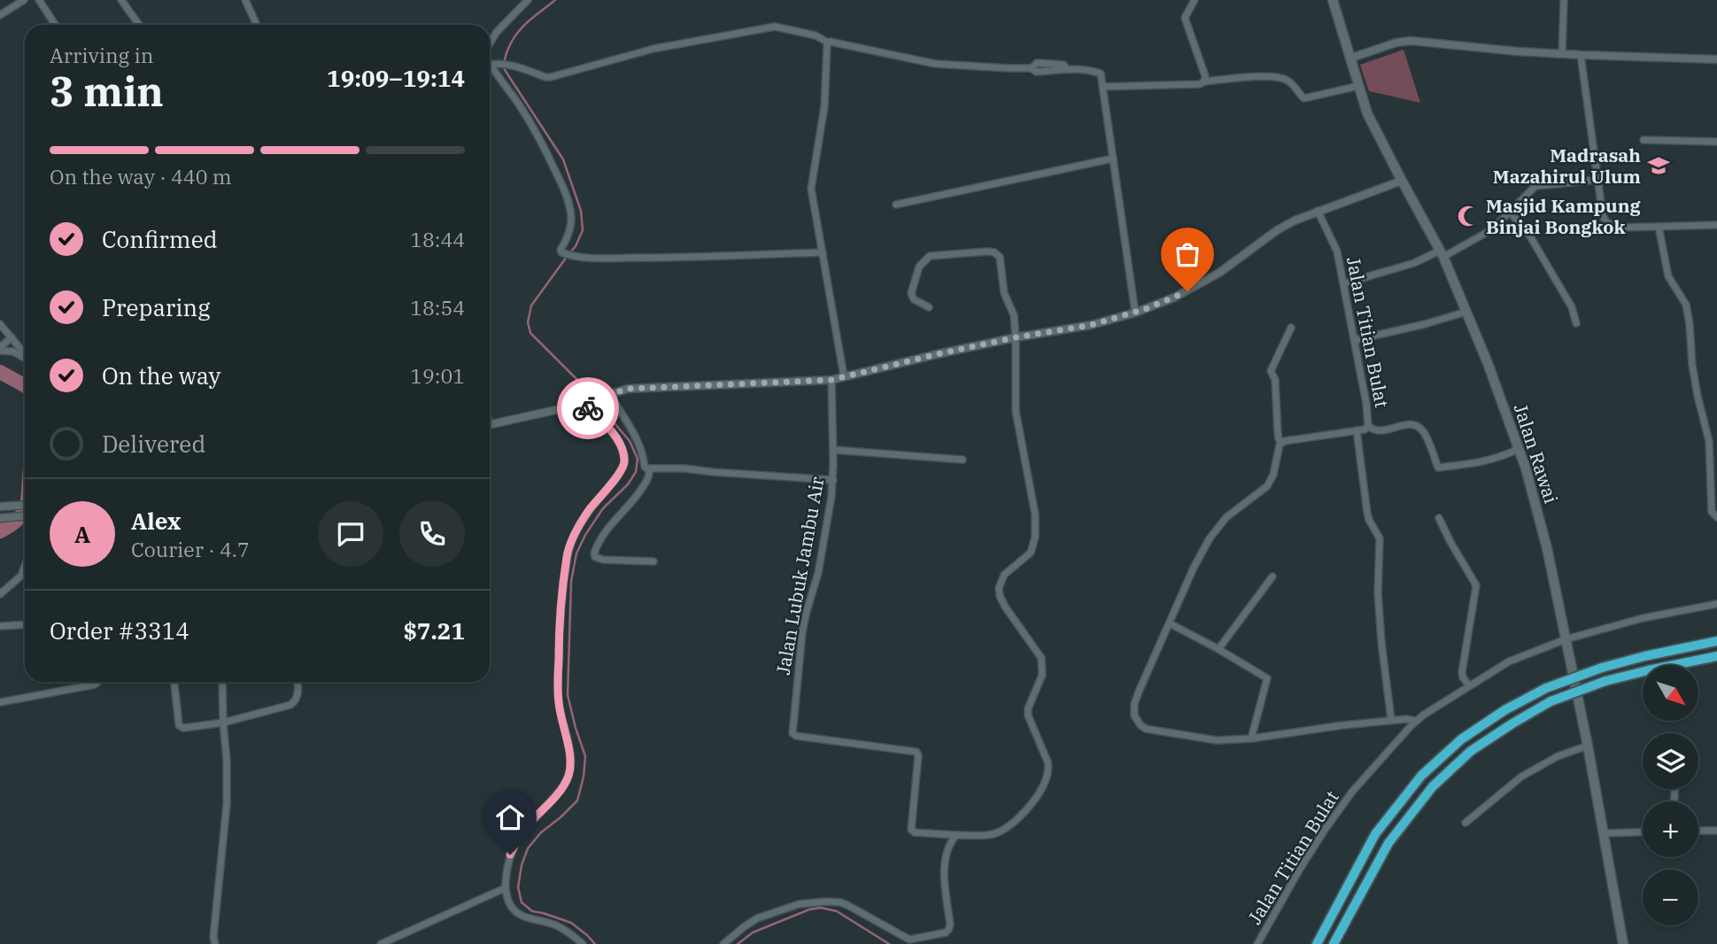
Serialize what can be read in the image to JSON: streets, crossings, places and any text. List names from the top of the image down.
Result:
{
  "streets": {
    "main road": ["Jalan Rawai"],
    "street": ["Jalan Titian Bulat", "Jalan Lubuk Jambu Air"]
  },
  "crossings": [
    ["Jalan Titian Bulat", "Jalan Rawai"]
  ],
  "places": {
    "school or university": ["Madrasah Mazahirul Ulum"],
    "mosque": ["Masjid Kampung Binjai Bongkok"]
  },
  "north": "bottom right",
  "page": {
    "heading": ["3 min", "Arriving in", "19:09–19:14"],
    "panel": [
      "Alex",
      "Courier · 4.7",
      "Order #3314",
      "$7.21"
    ],
    "bar": "On the way · 440 m",
    "list": [
      ["Confirmed", "18:44"],
      ["Preparing", "18:54"],
      ["On the way", "19:01"],
      "Delivered"
    ],
    "round": "A",
    "map_buttons": ["+", "−"]
  }
}
